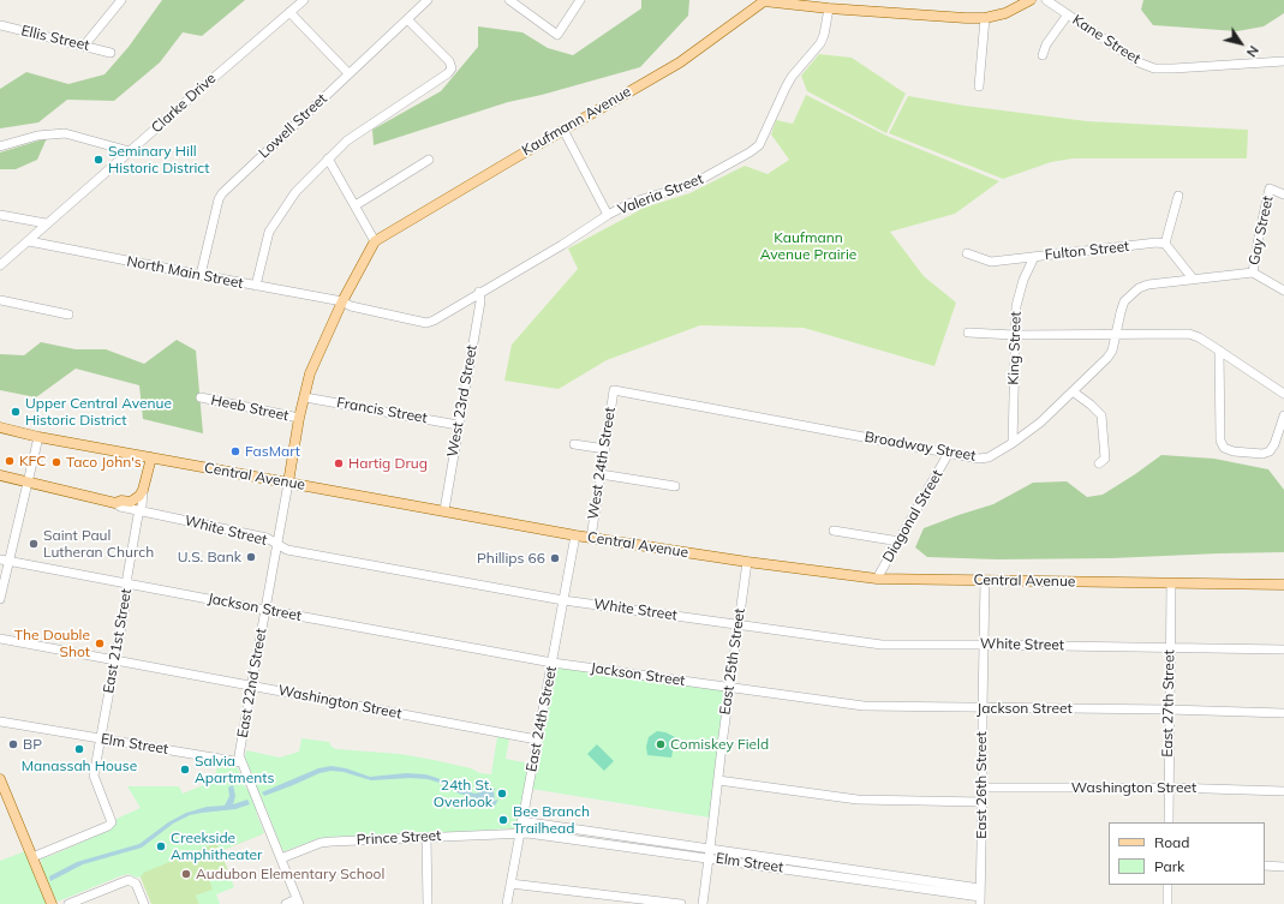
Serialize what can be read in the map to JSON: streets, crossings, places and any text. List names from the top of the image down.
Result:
{
  "streets": {
    "main road": [
      "Kaufmann Avenue",
      "Central Avenue",
      "White Street",
      "East 21st Street"
    ],
    "street": [
      "Ellis Street",
      "Kane Street",
      "Clarke Drive",
      "Lowell Street",
      "Valeria Street",
      "Gay Street",
      "Fulton Street",
      "North Main Street",
      "King Street",
      "West 23rd Street",
      "Heeb Street",
      "Francis Street",
      "Broadway Street",
      "West 24th Street",
      "Diagonal Street",
      "Jackson Street",
      "East 25th Street",
      "East 22nd Street",
      "Washington Street",
      "East 27th Street",
      "East 24th Street",
      "Elm Street",
      "East 26th Street",
      "Prince Street"
    ]
  },
  "crossings": [
    ["Clarke Drive", "North Main Street"],
    ["Kaufmann Avenue", "Valeria Street"],
    ["Lowell Street", "North Main Street"],
    ["Valeria Street", "North Main Street"],
    ["Valeria Street", "West 23rd Street"],
    ["Gay Street", "Broadway Street"],
    ["Fulton Street", "King Street"],
    ["King Street", "Broadway Street"],
    ["West 23rd Street", "Francis Street"],
    ["West 23rd Street", "Central Avenue"],
    ["Broadway Street", "West 24th Street"],
    ["Broadway Street", "Diagonal Street"],
    ["West 24th Street", "Central Avenue"],
    ["Central Avenue", "Diagonal Street"],
    ["Central Avenue", "East 21st Street"],
    ["Central Avenue", "East 25th Street"],
    ["Central Avenue", "East 22nd Street"],
    ["Central Avenue", "East 27th Street"],
    ["Central Avenue", "East 24th Street"],
    ["Central Avenue", "East 26th Street"],
    ["White Street", "East 21st Street"],
    ["White Street", "East 25th Street"],
    ["White Street", "East 22nd Street"],
    ["White Street", "East 27th Street"],
    ["White Street", "East 24th Street"],
    ["White Street", "East 26th Street"],
    ["Jackson Street", "East 21st Street"],
    ["Jackson Street", "East 25th Street"],
    ["Jackson Street", "East 22nd Street"],
    ["Jackson Street", "East 27th Street"],
    ["Jackson Street", "East 24th Street"],
    ["Jackson Street", "East 26th Street"],
    ["East 21st Street", "Washington Street"],
    ["East 21st Street", "Elm Street"],
    ["East 25th Street", "Elm Street"],
    ["East 22nd Street", "Washington Street"],
    ["East 22nd Street", "Elm Street"],
    ["East 22nd Street", "Prince Street"],
    ["Washington Street", "East 27th Street"],
    ["Washington Street", "East 24th Street"],
    ["Washington Street", "East 26th Street"],
    ["East 24th Street", "Elm Street"],
    ["East 24th Street", "Prince Street"],
    ["Elm Street", "East 26th Street"],
    ["Elm Street", "Prince Street"]
  ],
  "parks": ["Kaufmann Avenue Prairie"],
  "places": [
    "Seminary Hill Historic District",
    "Upper Central Avenue Historic District",
    "FasMart",
    "KFC",
    "Taco John's",
    "Hartig Drug",
    "Saint Paul Lutheran Church",
    "U.S. Bank",
    "Phillips 66",
    "The Double Shot",
    "BP",
    "Comiskey Field",
    "Manassah House",
    "Salvia Apartments",
    "24th St. Overlook",
    "Bee Branch Trailhead",
    "Creekside Amphitheater",
    "Audubon Elementary School"
  ],
  "legend": ["Road", "Park"],
  "north": "bottom right"
}
